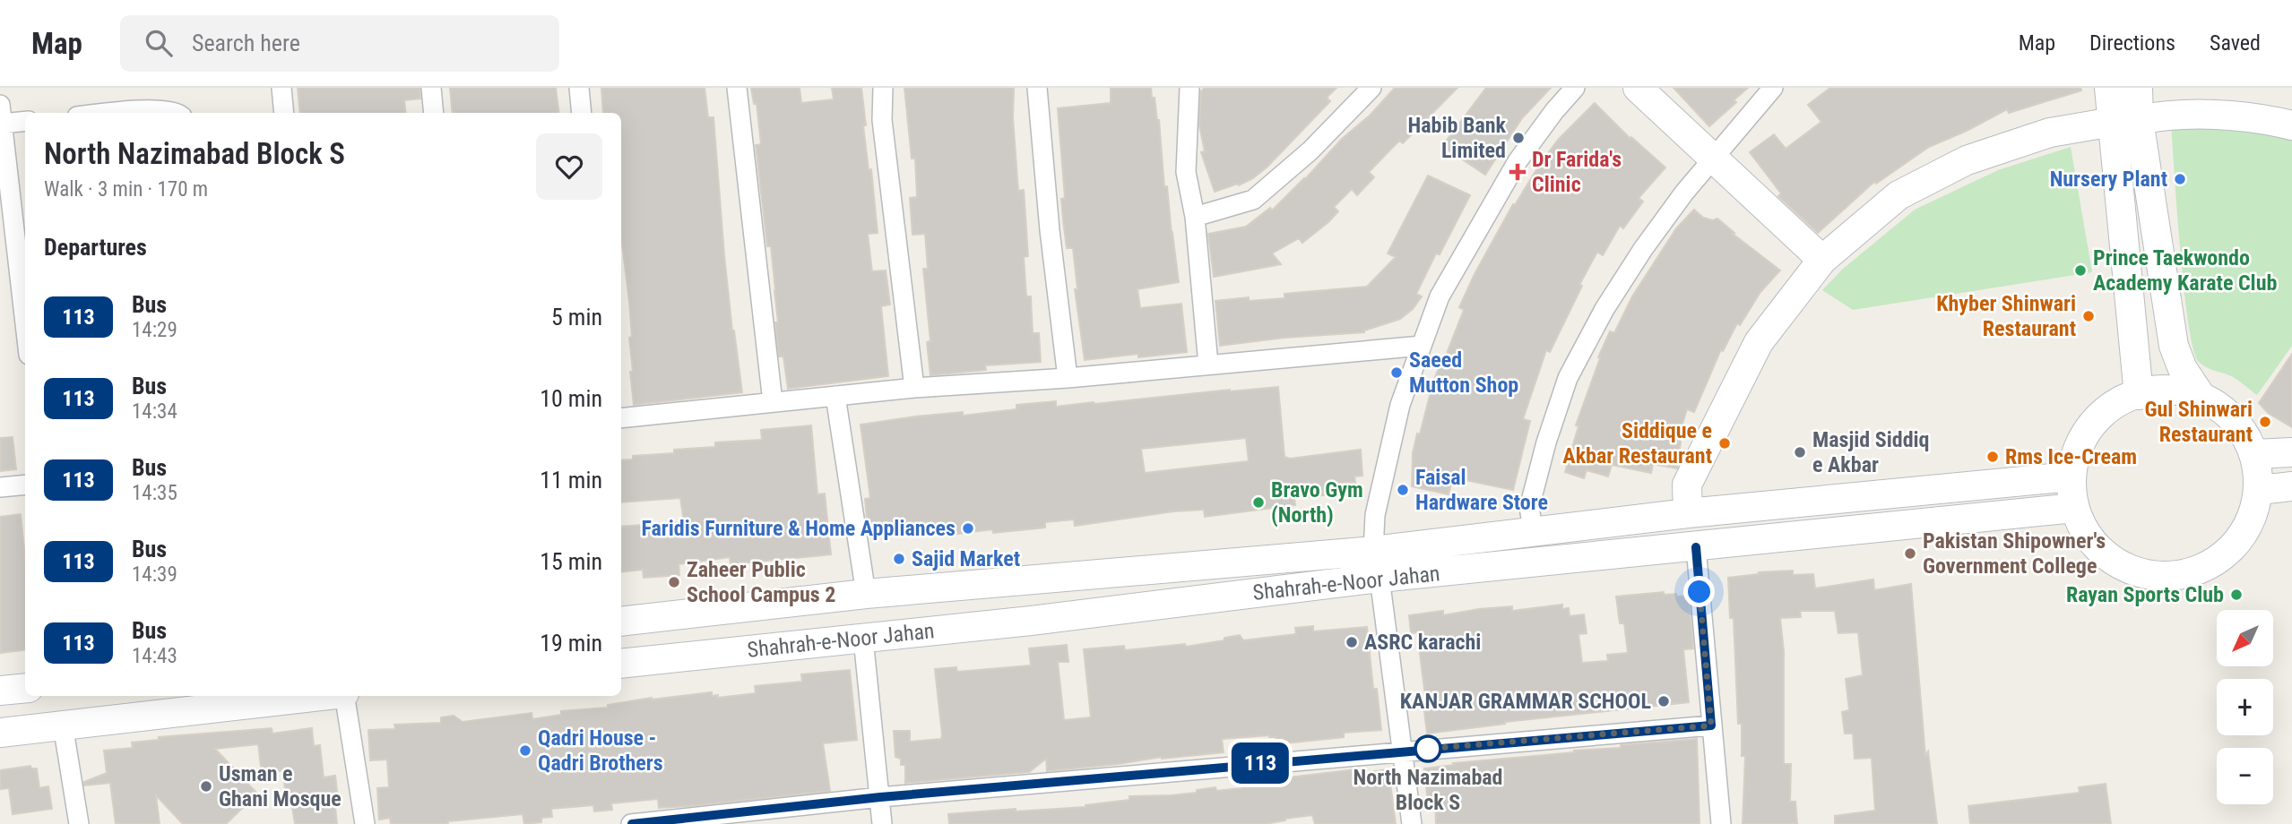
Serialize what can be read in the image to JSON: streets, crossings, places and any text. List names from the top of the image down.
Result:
{
  "streets": {
    "main road": ["Shahrah-e-Noor Jahan"]
  },
  "places": {
    "other": [
      "Habib Bank Limited",
      "Nursery Plant",
      "Prince Taekwondo Academy Karate Club",
      "Khyber Shinwari Restaurant",
      "Saeed Mutton Shop",
      "Gul Shinwari Restaurant",
      "Siddique e Akbar Restaurant",
      "Masjid Siddiq e Akbar",
      "Rms Ice-Cream",
      "Faisal Hardware Store",
      "Bravo Gym (North)",
      "Faridis Furniture & Home Appliances",
      "Pakistan Shipowner's Government College",
      "Sajid Market",
      "Zaheer Public School Campus 2",
      "Rayan Sports Club",
      "ASRC karachi",
      "KANJAR GRAMMAR SCHOOL",
      "North Nazimabad Block S",
      "Qadri House - Qadri Brothers",
      "Usman e Ghani Mosque"
    ],
    "health": ["Dr Farida's Clinic"]
  },
  "lines": ["bus line 113"],
  "north": "bottom left",
  "page": {
    "header": "Map",
    "search": "Search here",
    "nav": ["Map", "Directions", "Saved"],
    "on_map": "113",
    "heading": [
      ["North Nazimabad Block S", "Walk · 3 min · 170 m"],
      "Departures"
    ],
    "list": [
      {
        "mark": "113",
        "name": "Bus",
        "note": "14:29",
        "value": "5 min"
      },
      {
        "mark": "113",
        "name": "Bus",
        "note": "14:34",
        "value": "10 min"
      },
      {
        "mark": "113",
        "name": "Bus",
        "note": "14:35",
        "value": "11 min"
      },
      {
        "mark": "113",
        "name": "Bus",
        "note": "14:39",
        "value": "15 min"
      },
      {
        "mark": "113",
        "name": "Bus",
        "note": "14:43",
        "value": "19 min"
      }
    ],
    "map_buttons": ["+", "−"]
  }
}
